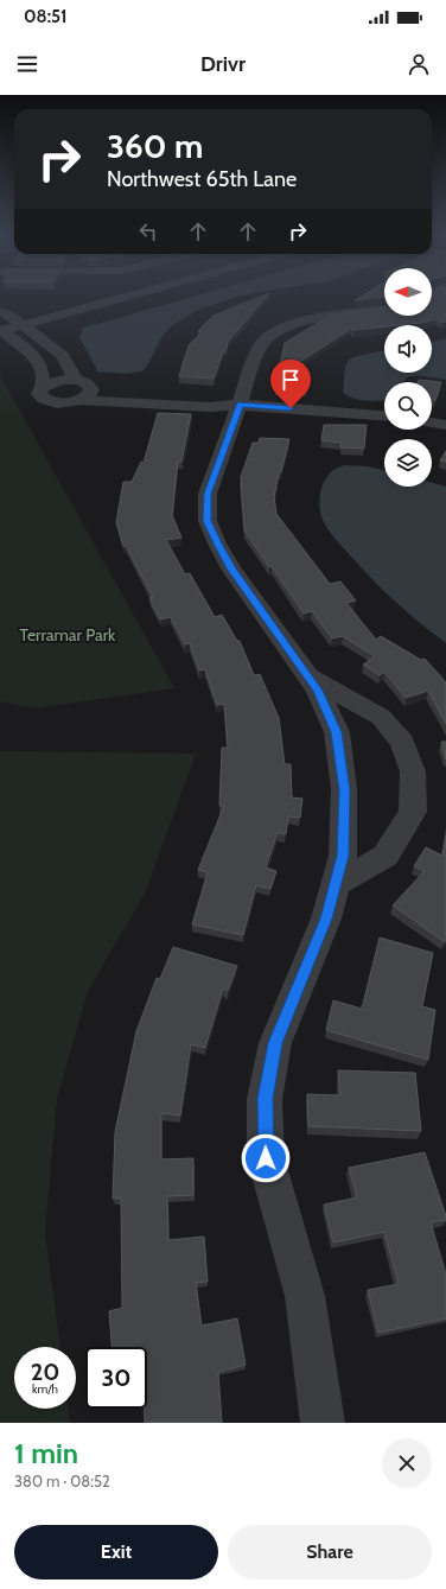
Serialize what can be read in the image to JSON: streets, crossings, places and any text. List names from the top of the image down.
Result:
{
  "parks": ["Terramar Park"],
  "north": "left",
  "page": {
    "status": "08:51",
    "header": "Drivr",
    "turn": ["360 m", "Northwest 65th Lane"],
    "speed": "20 km/h",
    "limit": "30",
    "heading": ["1 min", "380 m · 08:52"],
    "buttons": ["Exit", "Share"]
  }
}
